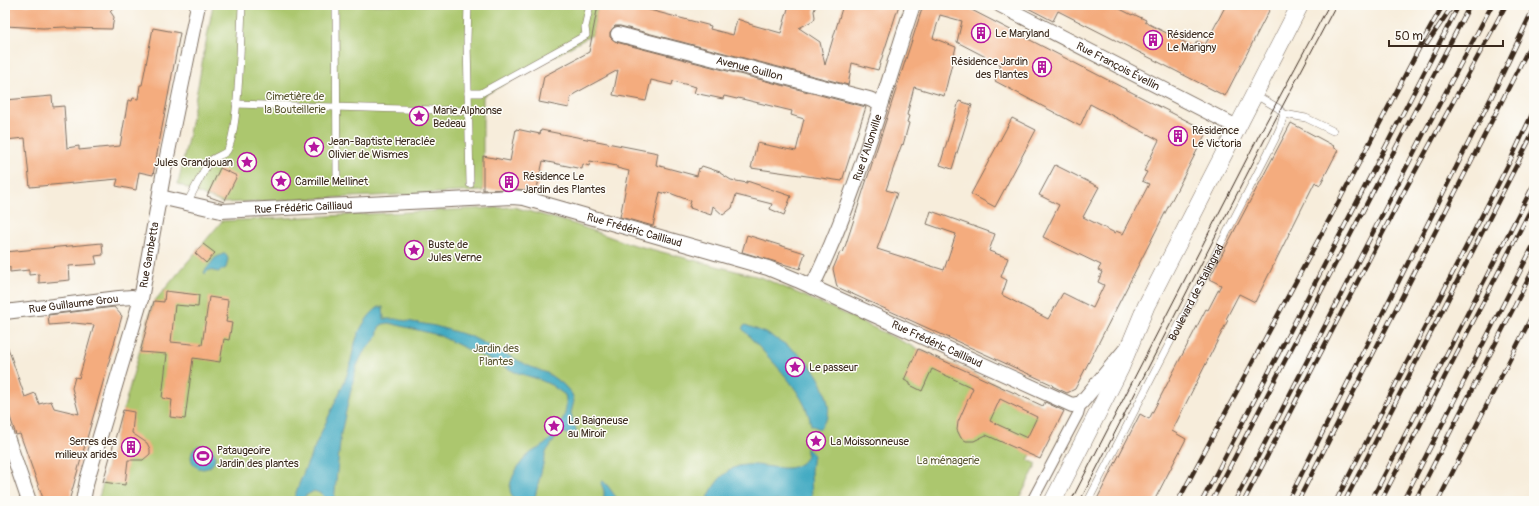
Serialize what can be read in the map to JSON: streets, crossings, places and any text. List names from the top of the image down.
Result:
{
  "streets": {
    "street": [
      "Rue François Évellin",
      "Avenue Guillon",
      "Rue d'Allonville",
      "Rue Frédéric Cailliaud",
      "Rue Gambetta",
      "Rue Guillaume Grou"
    ],
    "lane": ["Boulevard de Stalingrad"]
  },
  "crossings": [
    ["Avenue Guillon", "Rue d'Allonville"],
    ["Rue d'Allonville", "Rue Frédéric Cailliaud"],
    ["Rue Frédéric Cailliaud", "Rue Gambetta"],
    ["Rue Gambetta", "Rue Guillaume Grou"]
  ],
  "parks": ["Cimetière de la Bouteillerie", "Jardin des Plantes", "La ménagerie"],
  "places": {
    "building": [
      "Le Maryland",
      "Résidence Le Marigny",
      "Résidence Jardin des Plantes",
      "Résidence Le Victoria",
      "Résidence Le Jardin des Plantes",
      "Serres des milieux arides"
    ],
    "place": [
      "Marie Alphonse Bedeau",
      "Jean-Baptiste Heraclée Olivier de Wismes",
      "Jules Grandjouan",
      "Camille Mellinet",
      "Buste de Jules Verne",
      "Le passeur",
      "La Baigneuse au Miroir",
      "La Moissonneuse"
    ],
    "sports": ["Pataugeoire Jardin des plantes"]
  },
  "scale_bar": "50 m"
}
